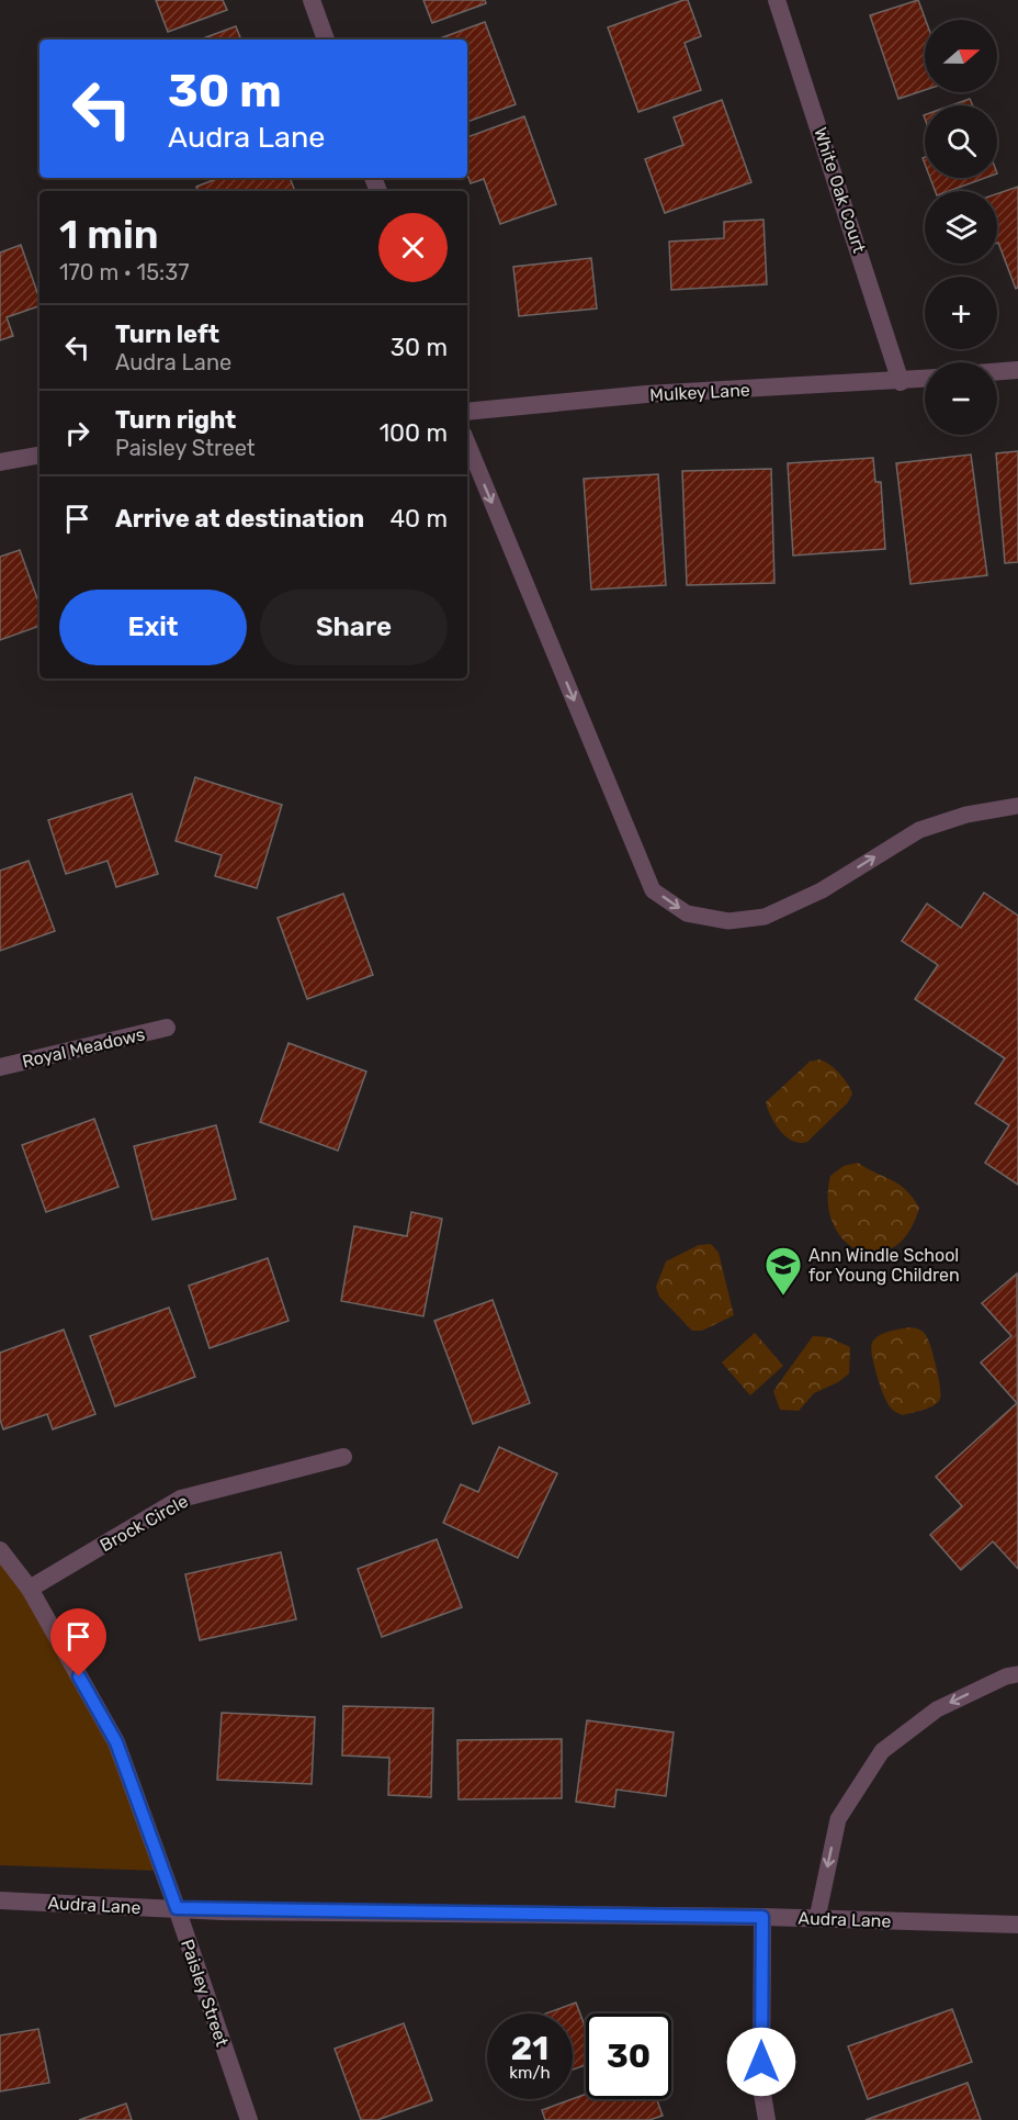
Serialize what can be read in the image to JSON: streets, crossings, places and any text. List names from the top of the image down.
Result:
{
  "streets": {
    "street": [
      "White Oak Court",
      "Mulkey Lane",
      "Royal Meadows",
      "Brock Circle",
      "Audra Lane",
      "Paisley Street"
    ]
  },
  "crossings": [
    ["White Oak Court", "Mulkey Lane"],
    ["Brock Circle", "Paisley Street"],
    ["Audra Lane", "Paisley Street"]
  ],
  "places": {
    "school or university": ["Ann Windle School for Young Children"]
  },
  "north": "right",
  "page": {
    "map_buttons": ["+", "−"],
    "turn": ["30 m", "Audra Lane"],
    "heading": ["1 min", "170 m · 15:37"],
    "list": [
      {
        "name": "Turn left",
        "note": "Audra Lane",
        "value": "30 m"
      },
      {
        "name": "Turn right",
        "note": "Paisley Street",
        "value": "100 m"
      },
      {
        "name": "Arrive at destination",
        "value": "40 m"
      }
    ],
    "buttons": ["Exit", "Share"],
    "speed": "21 km/h",
    "limit": "30"
  }
}
